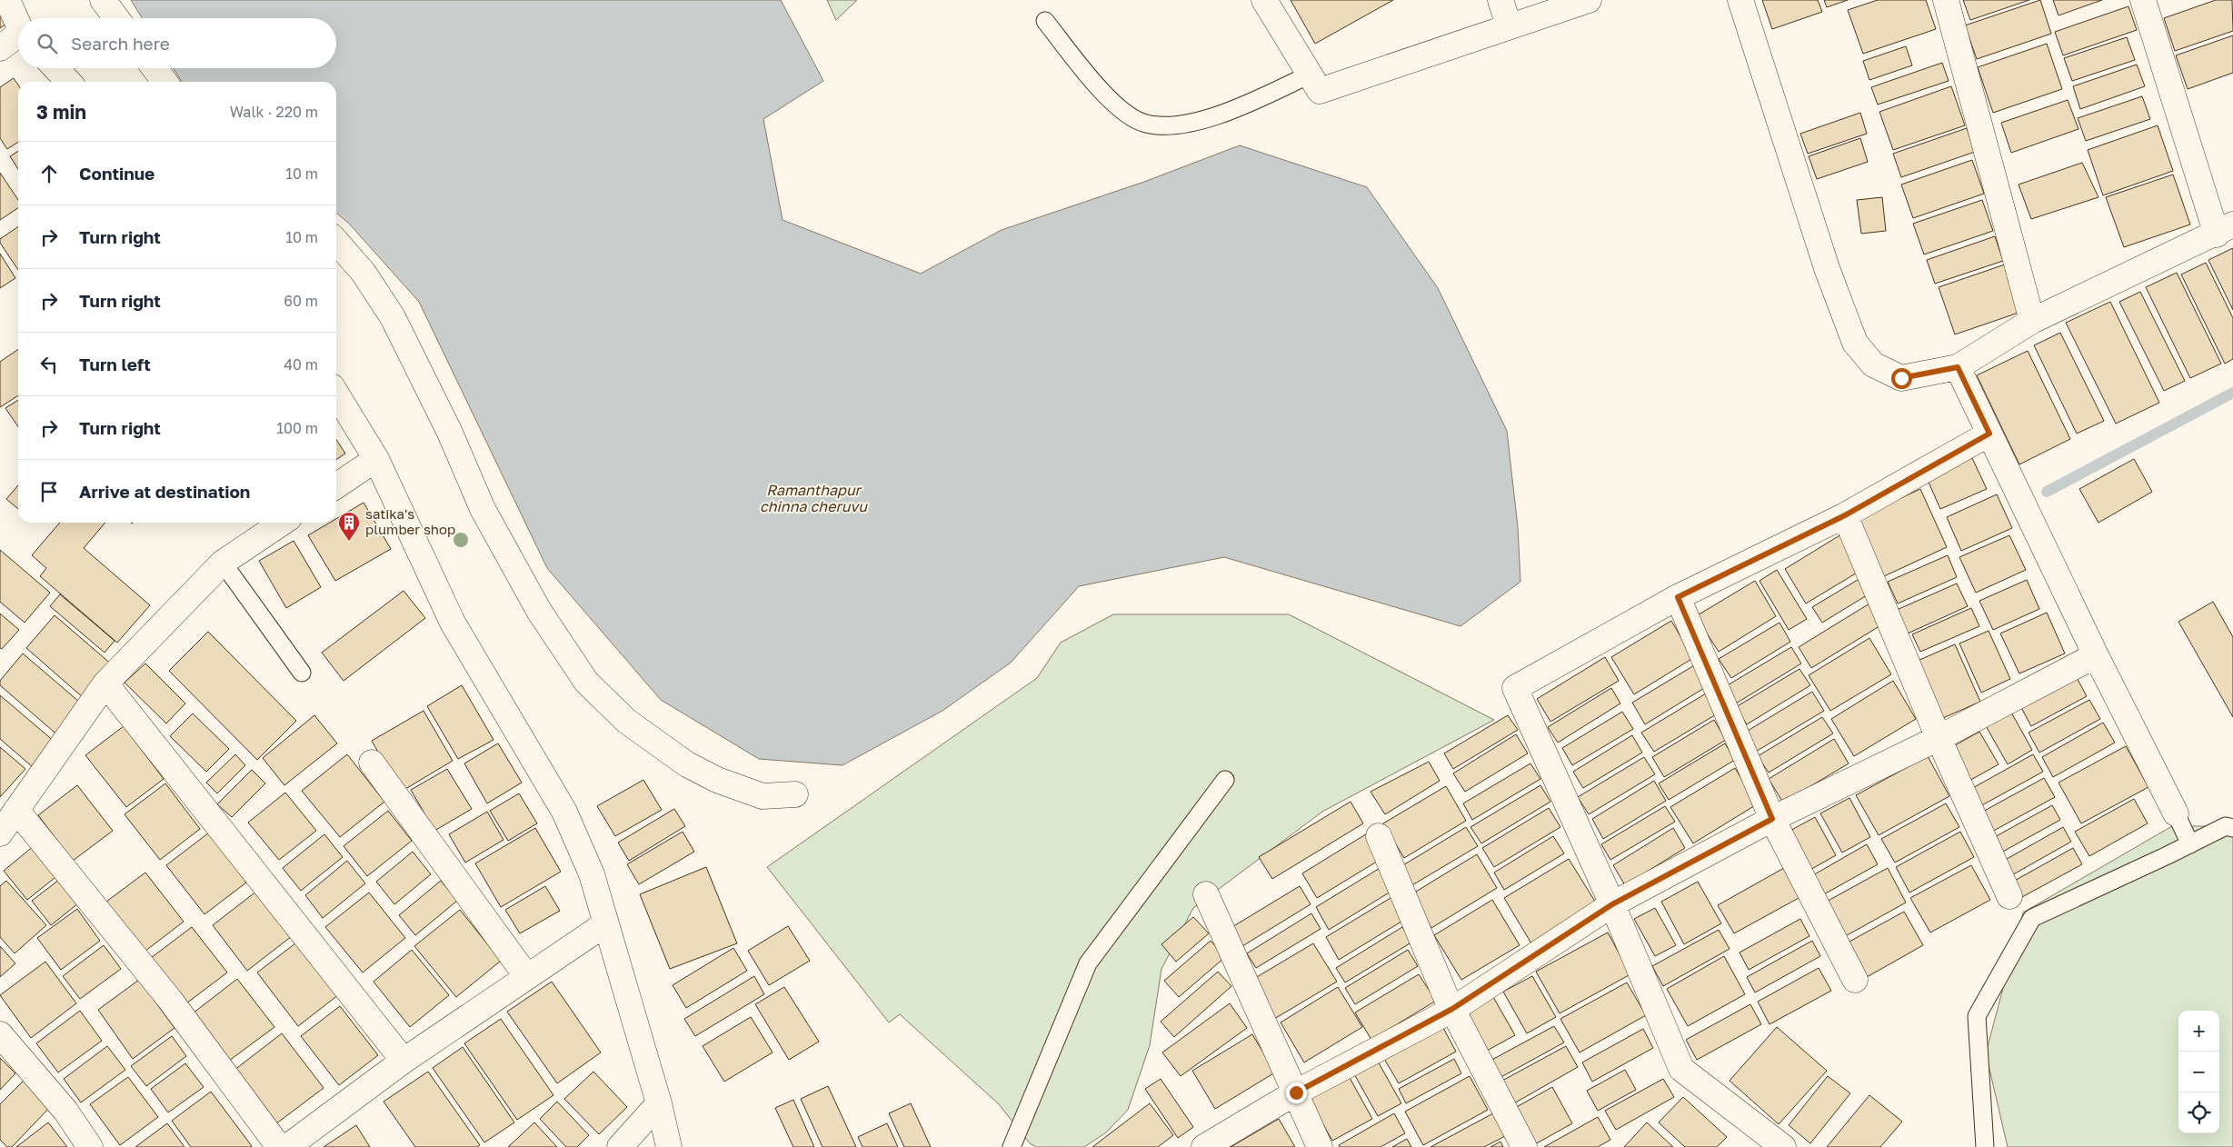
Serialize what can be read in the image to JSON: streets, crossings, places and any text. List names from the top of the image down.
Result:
{
  "water": ["Ramanthapur chinna cheruvu"],
  "places": {
    "building": ["satika's plumber shop"]
  },
  "page": {
    "search": "Search here",
    "heading": ["3 min", "Walk · 220 m"],
    "list": [
      ["Continue", "10 m"],
      ["Turn right", "10 m"],
      ["Turn right", "60 m"],
      ["Turn left", "40 m"],
      ["Turn right", "100 m"],
      "Arrive at destination"
    ],
    "map_buttons": ["+", "−"]
  }
}
